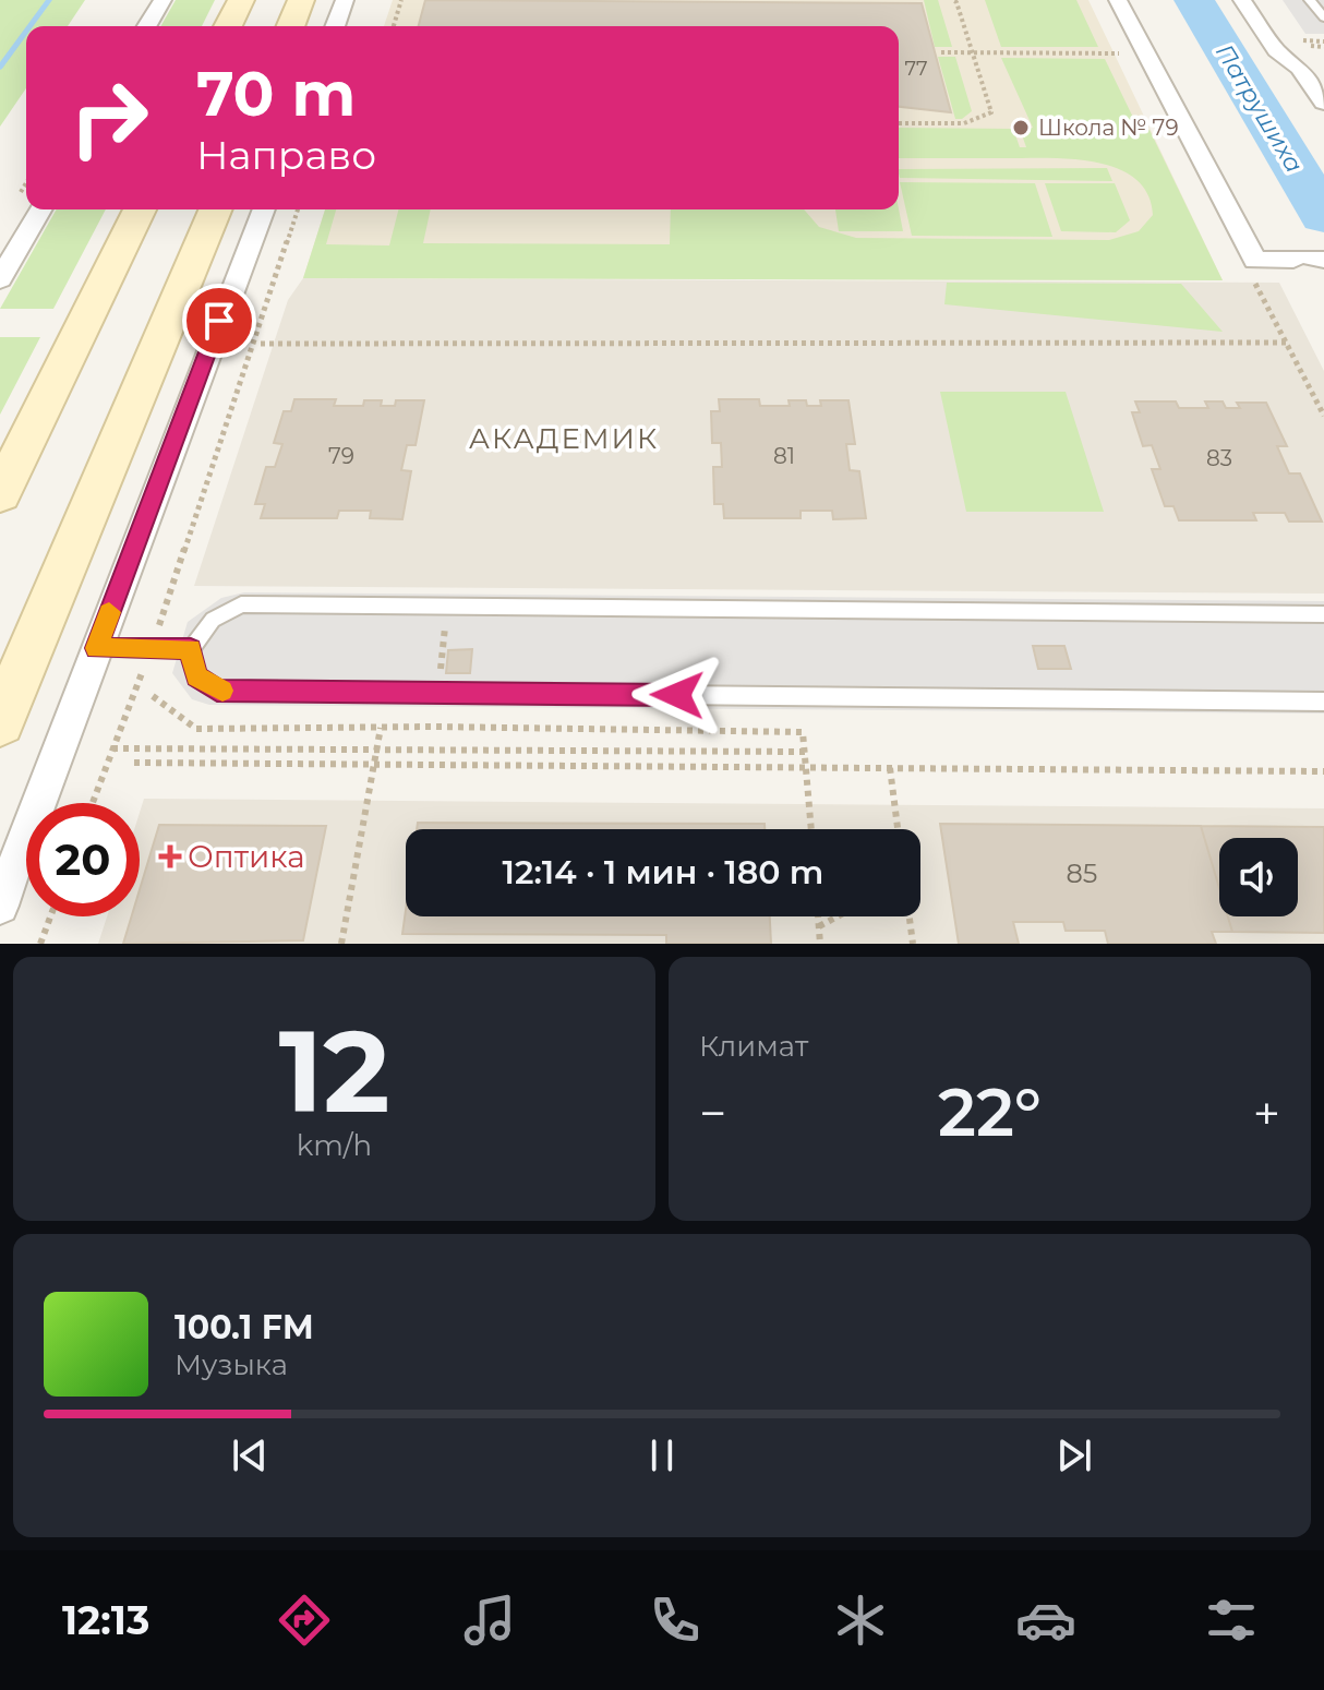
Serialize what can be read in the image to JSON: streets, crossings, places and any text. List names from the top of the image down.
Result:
{
  "districts": ["АКАДЕМИК"],
  "water": ["Патрушиха"],
  "places": {
    "other": ["Школа № 79"],
    "health": ["Оптика"]
  },
  "house_numbers": [
    "77",
    "79",
    "81",
    "83",
    "85"
  ],
  "page": {
    "turn": ["70 m", "Направо"],
    "limit": "20",
    "trip": "12:14 · 1 мин · 180 m",
    "tile": [
      ["12", "km/h"],
      "Климат"
    ],
    "heat": ["−", "22°", "+"],
    "song": ["100.1 FM", "Музыка"],
    "tabs": "12:13"
  }
}
